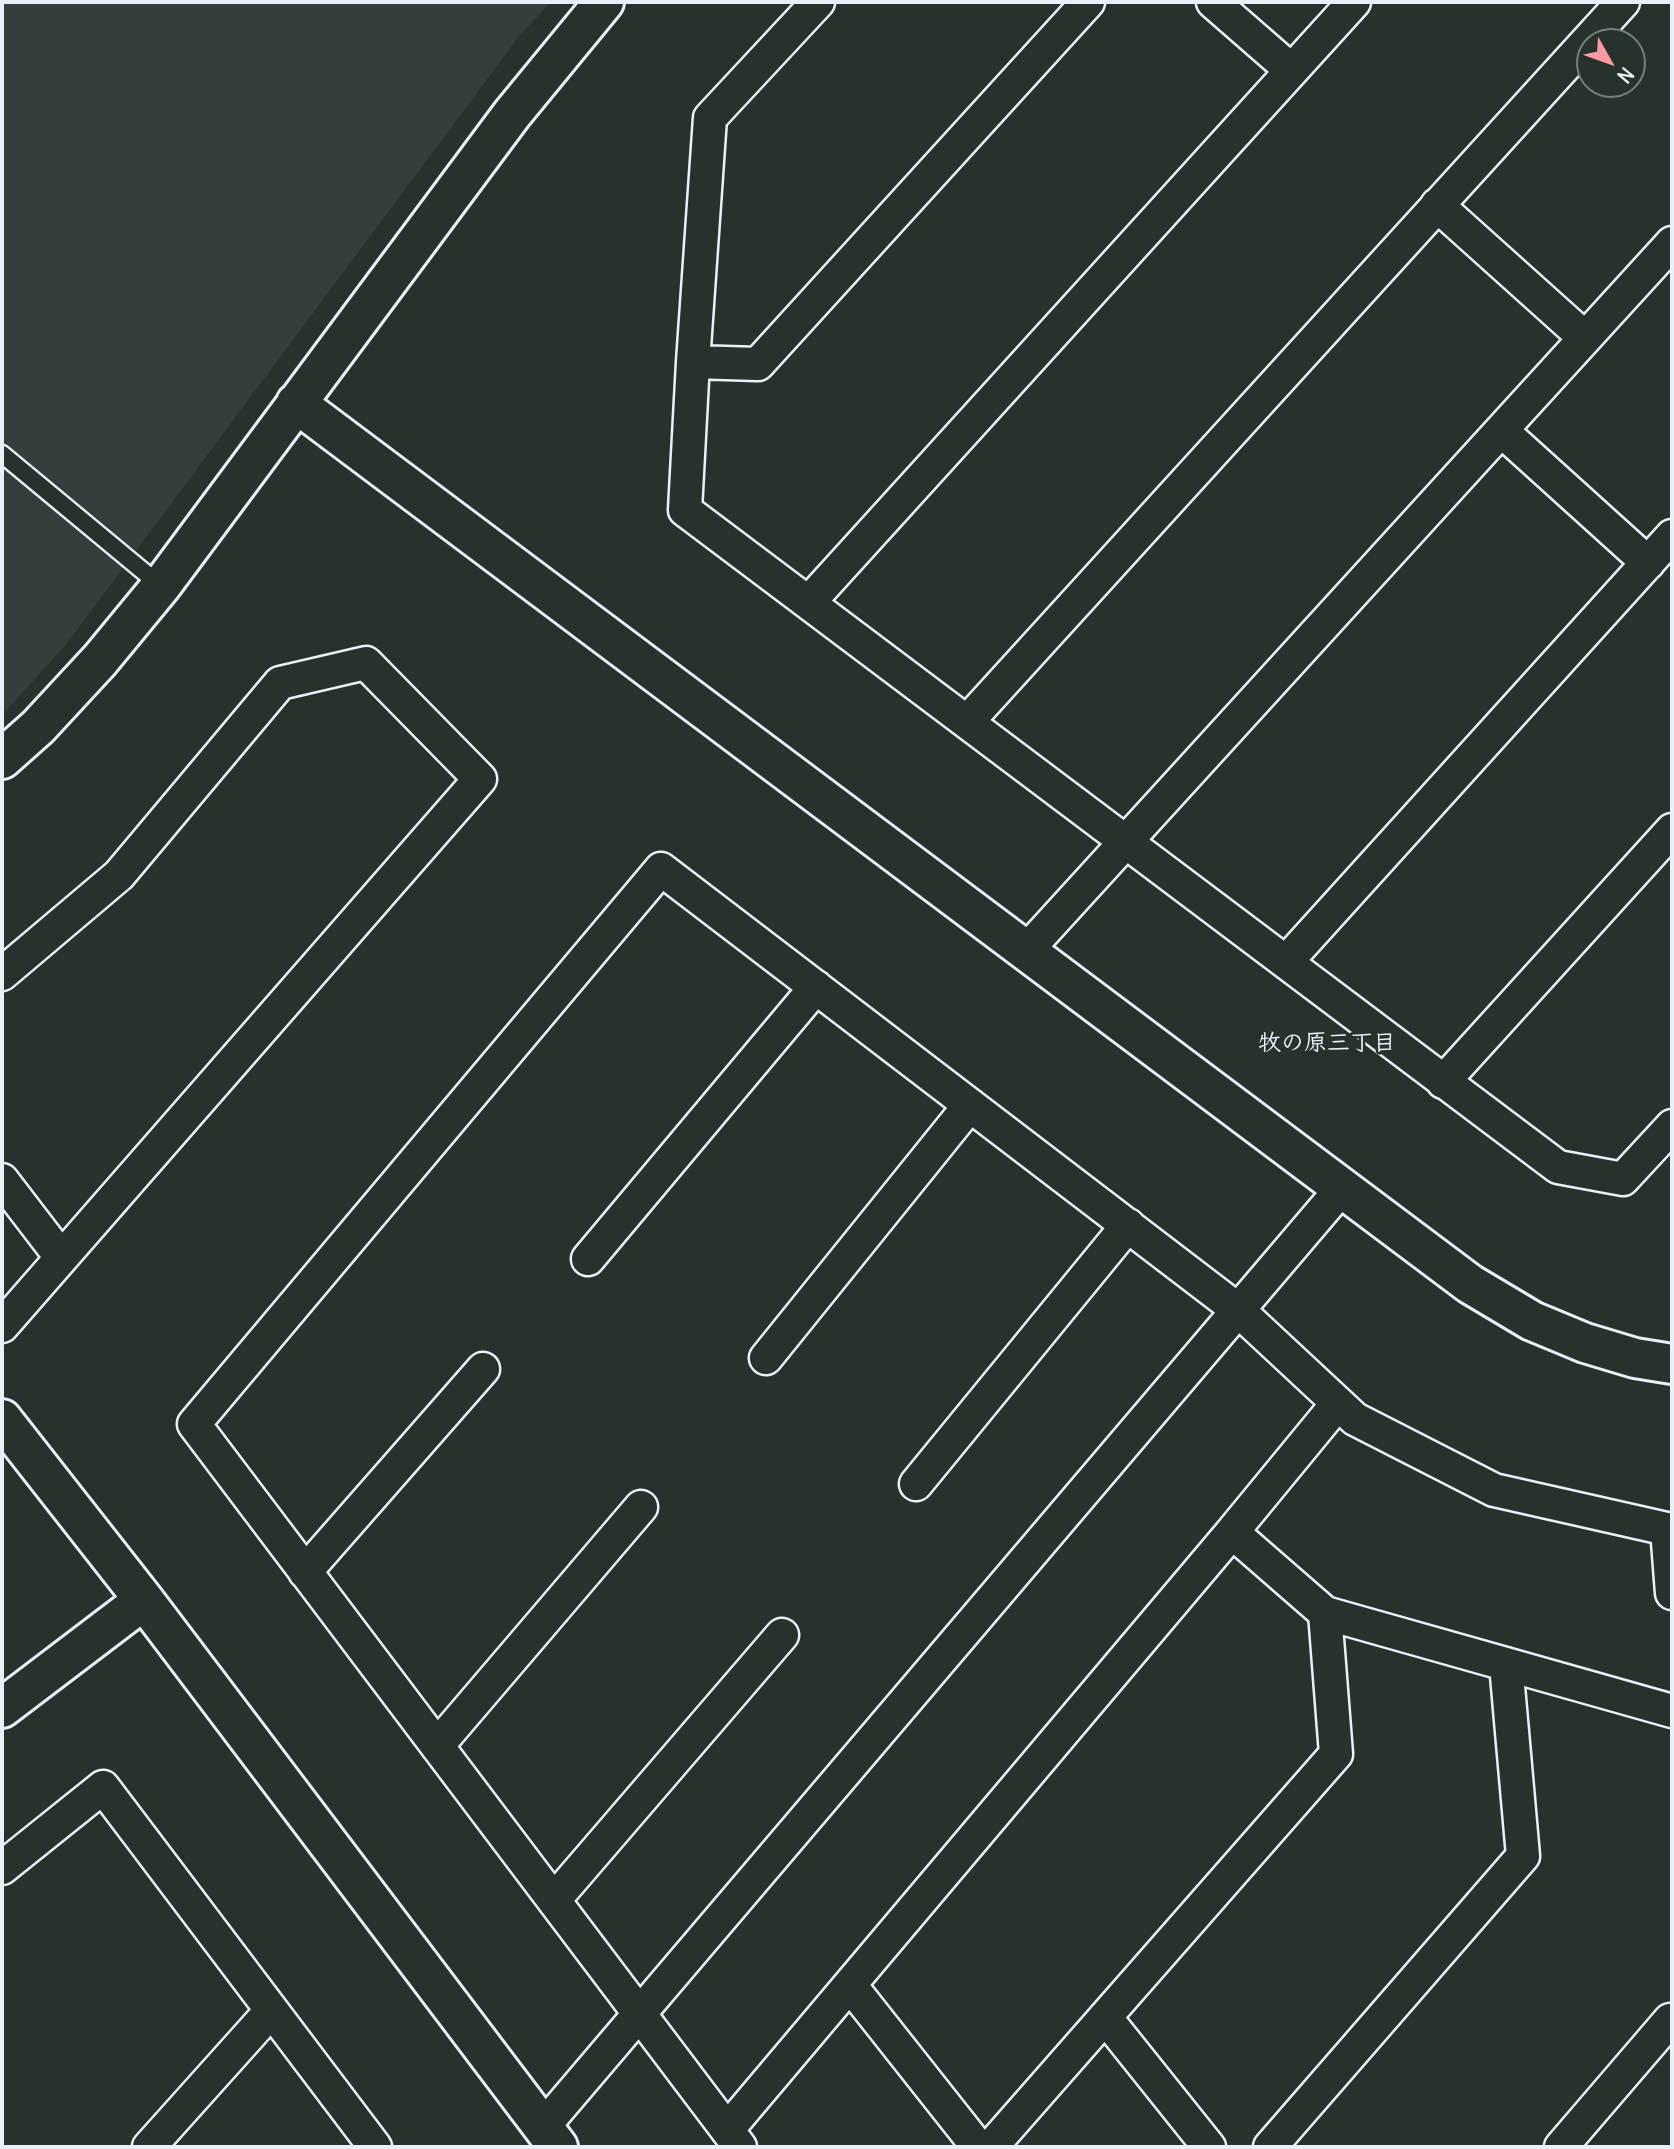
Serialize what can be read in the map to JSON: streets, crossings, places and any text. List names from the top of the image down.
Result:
{
  "districts": ["牧の原三丁目"],
  "north": "bottom right"
}
